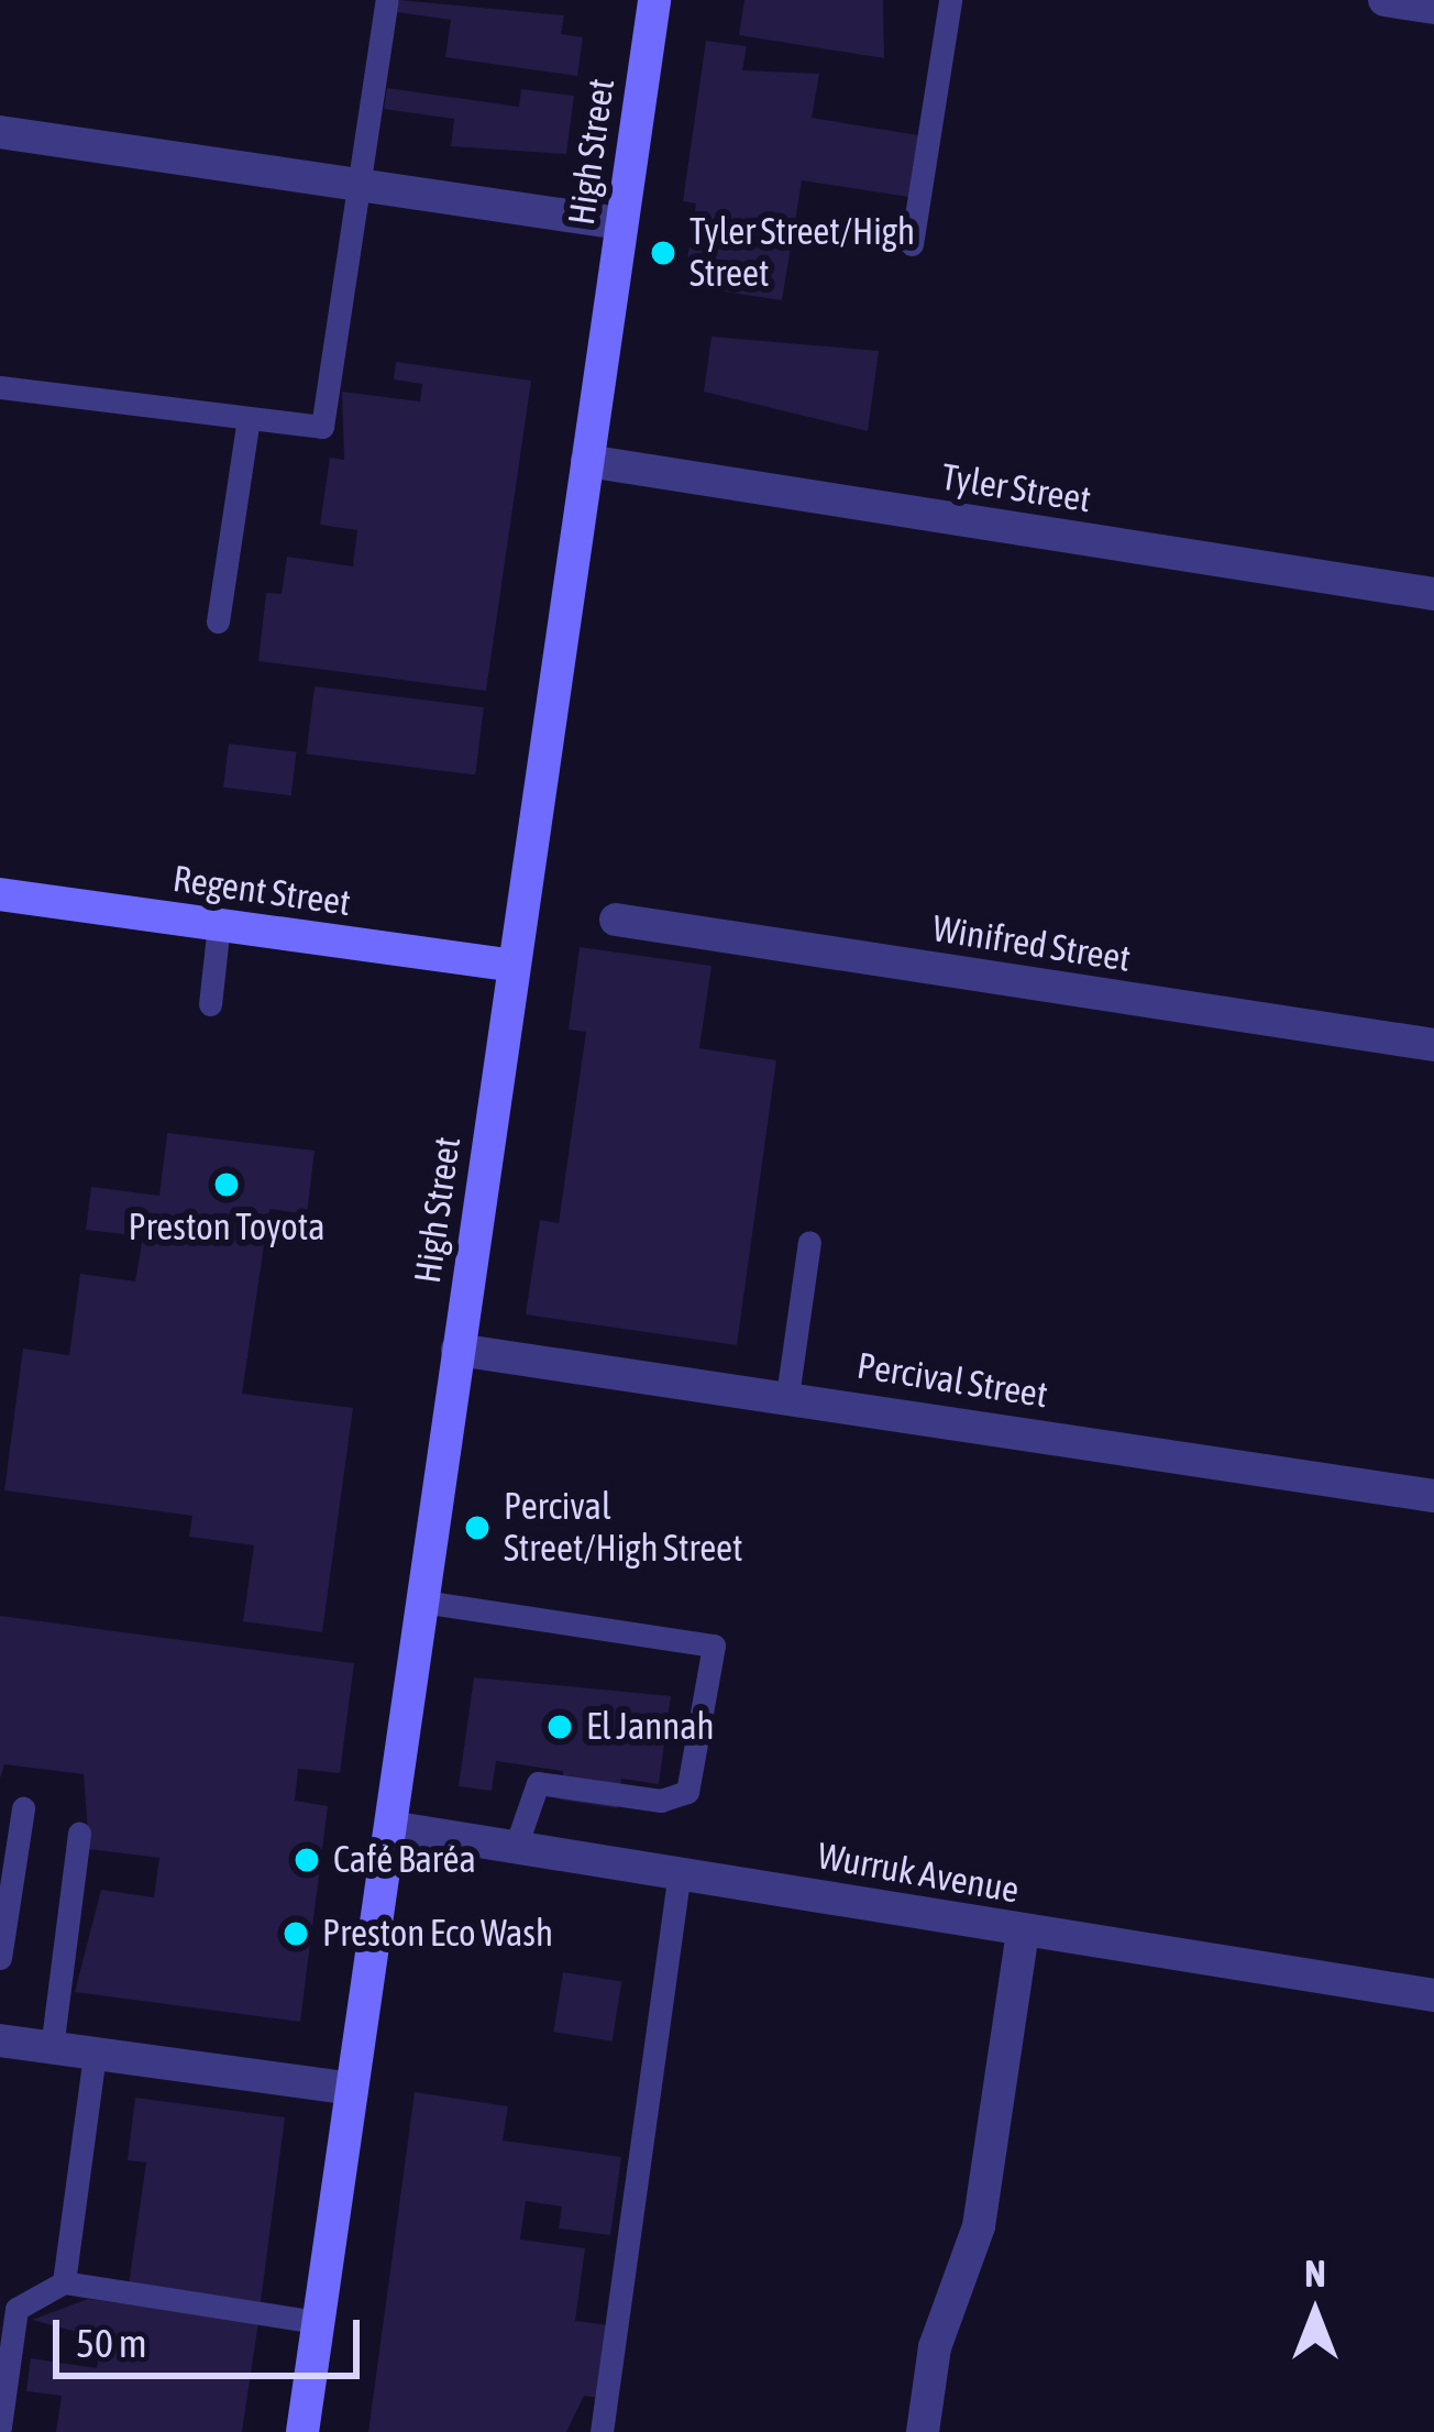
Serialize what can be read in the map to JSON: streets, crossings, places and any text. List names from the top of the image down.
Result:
{
  "streets": {
    "main road": ["High Street", "Regent Street"],
    "street": [
      "Tyler Street",
      "Winifred Street",
      "Percival Street",
      "Wurruk Avenue"
    ]
  },
  "crossings": [
    ["High Street", "Tyler Street"],
    ["High Street", "Regent Street"],
    ["High Street", "Percival Street"],
    ["High Street", "Wurruk Avenue"]
  ],
  "places": [
    "Tyler Street/High Street",
    "Preston Toyota",
    "Percival Street/High Street",
    "El Jannah",
    "Café Baréa",
    "Preston Eco Wash"
  ],
  "scale_bar": "50 m",
  "north": "top"
}
